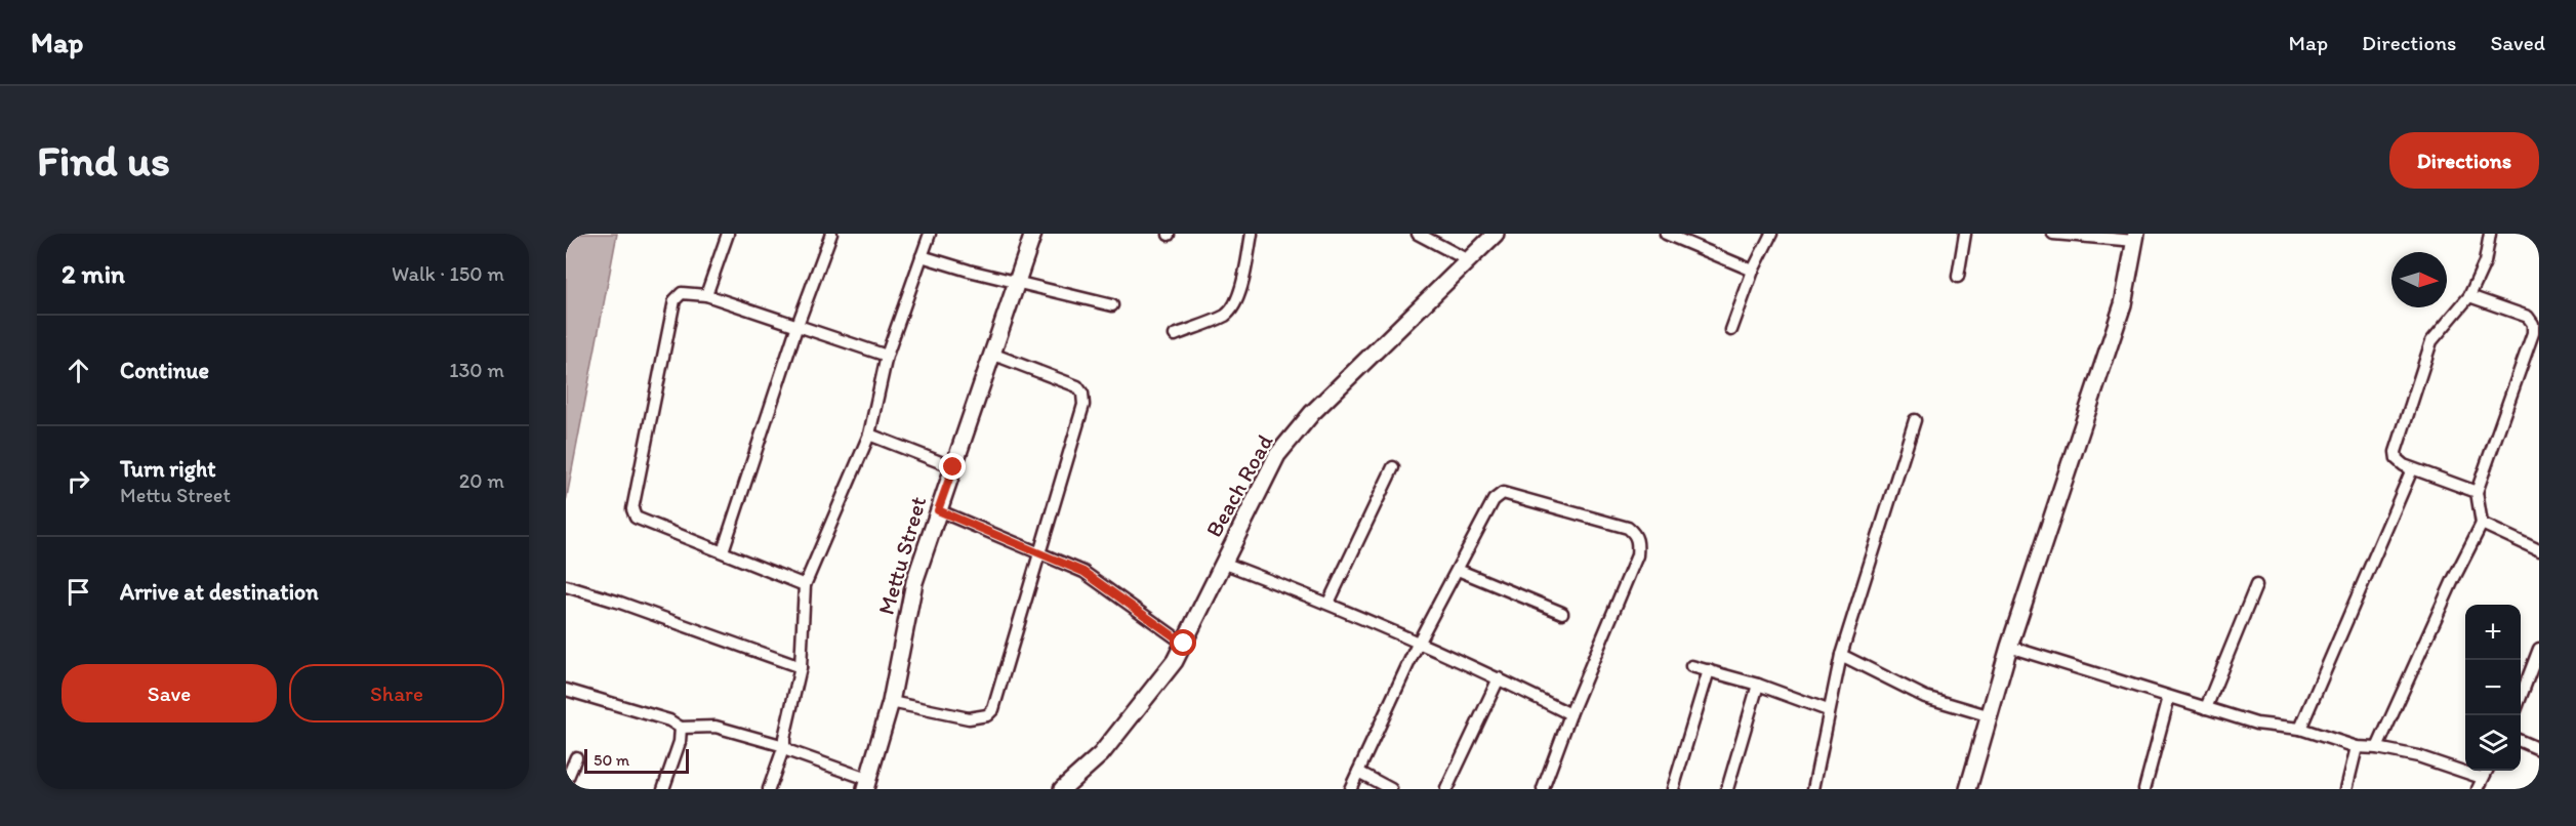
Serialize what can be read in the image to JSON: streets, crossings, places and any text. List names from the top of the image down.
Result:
{
  "streets": {
    "street": ["Beach Road", "Mettu Street"]
  },
  "scale_bar": "50 m",
  "north": "right",
  "page": {
    "header": "Map",
    "nav": ["Map", "Directions", "Saved"],
    "buttons": [
      "Directions",
      ["Save", "Share"]
    ],
    "title": "Find us",
    "heading": ["2 min", "Walk · 150 m"],
    "list": [
      ["Continue", "130 m"],
      ["Turn right", "Mettu Street", "20 m"],
      "Arrive at destination"
    ],
    "map_buttons": ["+", "−"],
    "scale": "50 m"
  }
}
